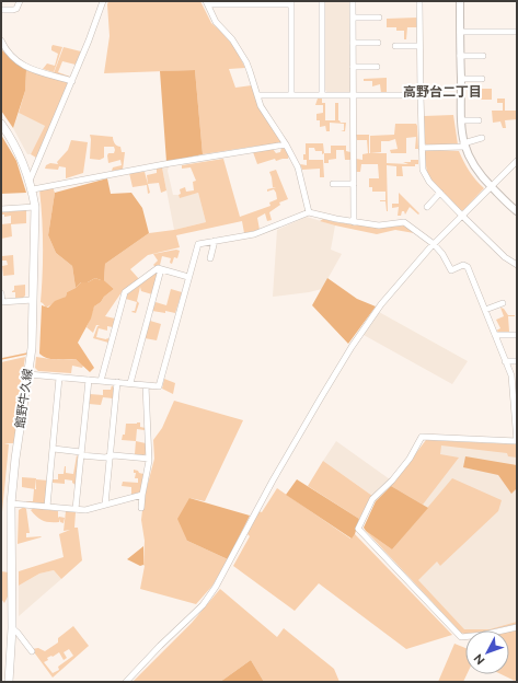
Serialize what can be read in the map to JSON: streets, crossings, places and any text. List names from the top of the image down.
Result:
{
  "streets": {
    "main road": ["館野牛久線"]
  },
  "districts": ["高野台二丁目"],
  "north": "bottom left"
}
